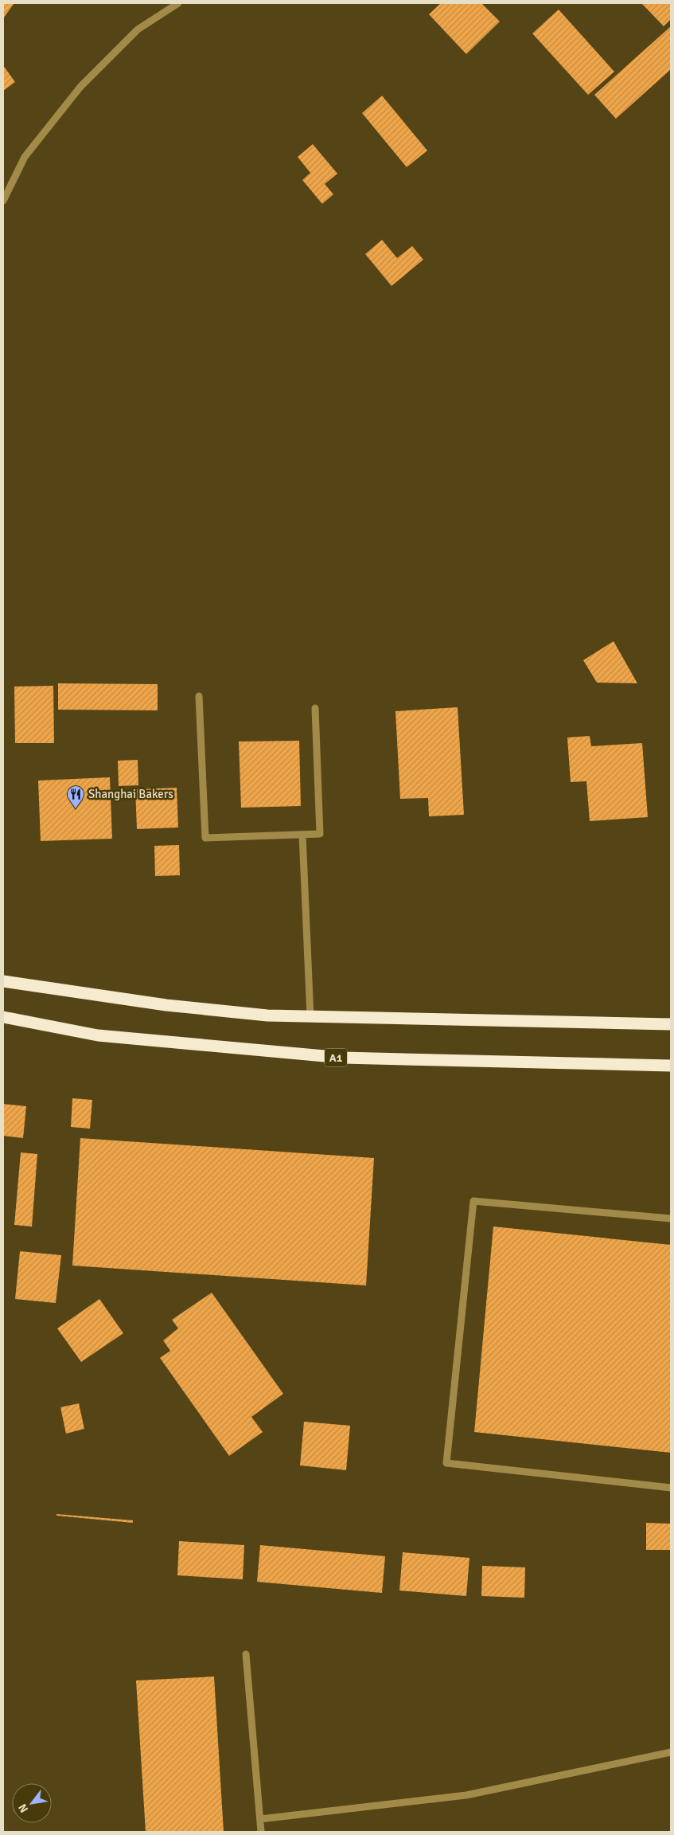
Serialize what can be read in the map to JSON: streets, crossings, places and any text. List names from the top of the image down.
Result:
{
  "streets": {
    "highway": ["A1"]
  },
  "places": {
    "restaurant": ["Shanghai Bakers"]
  },
  "north": "bottom left"
}
